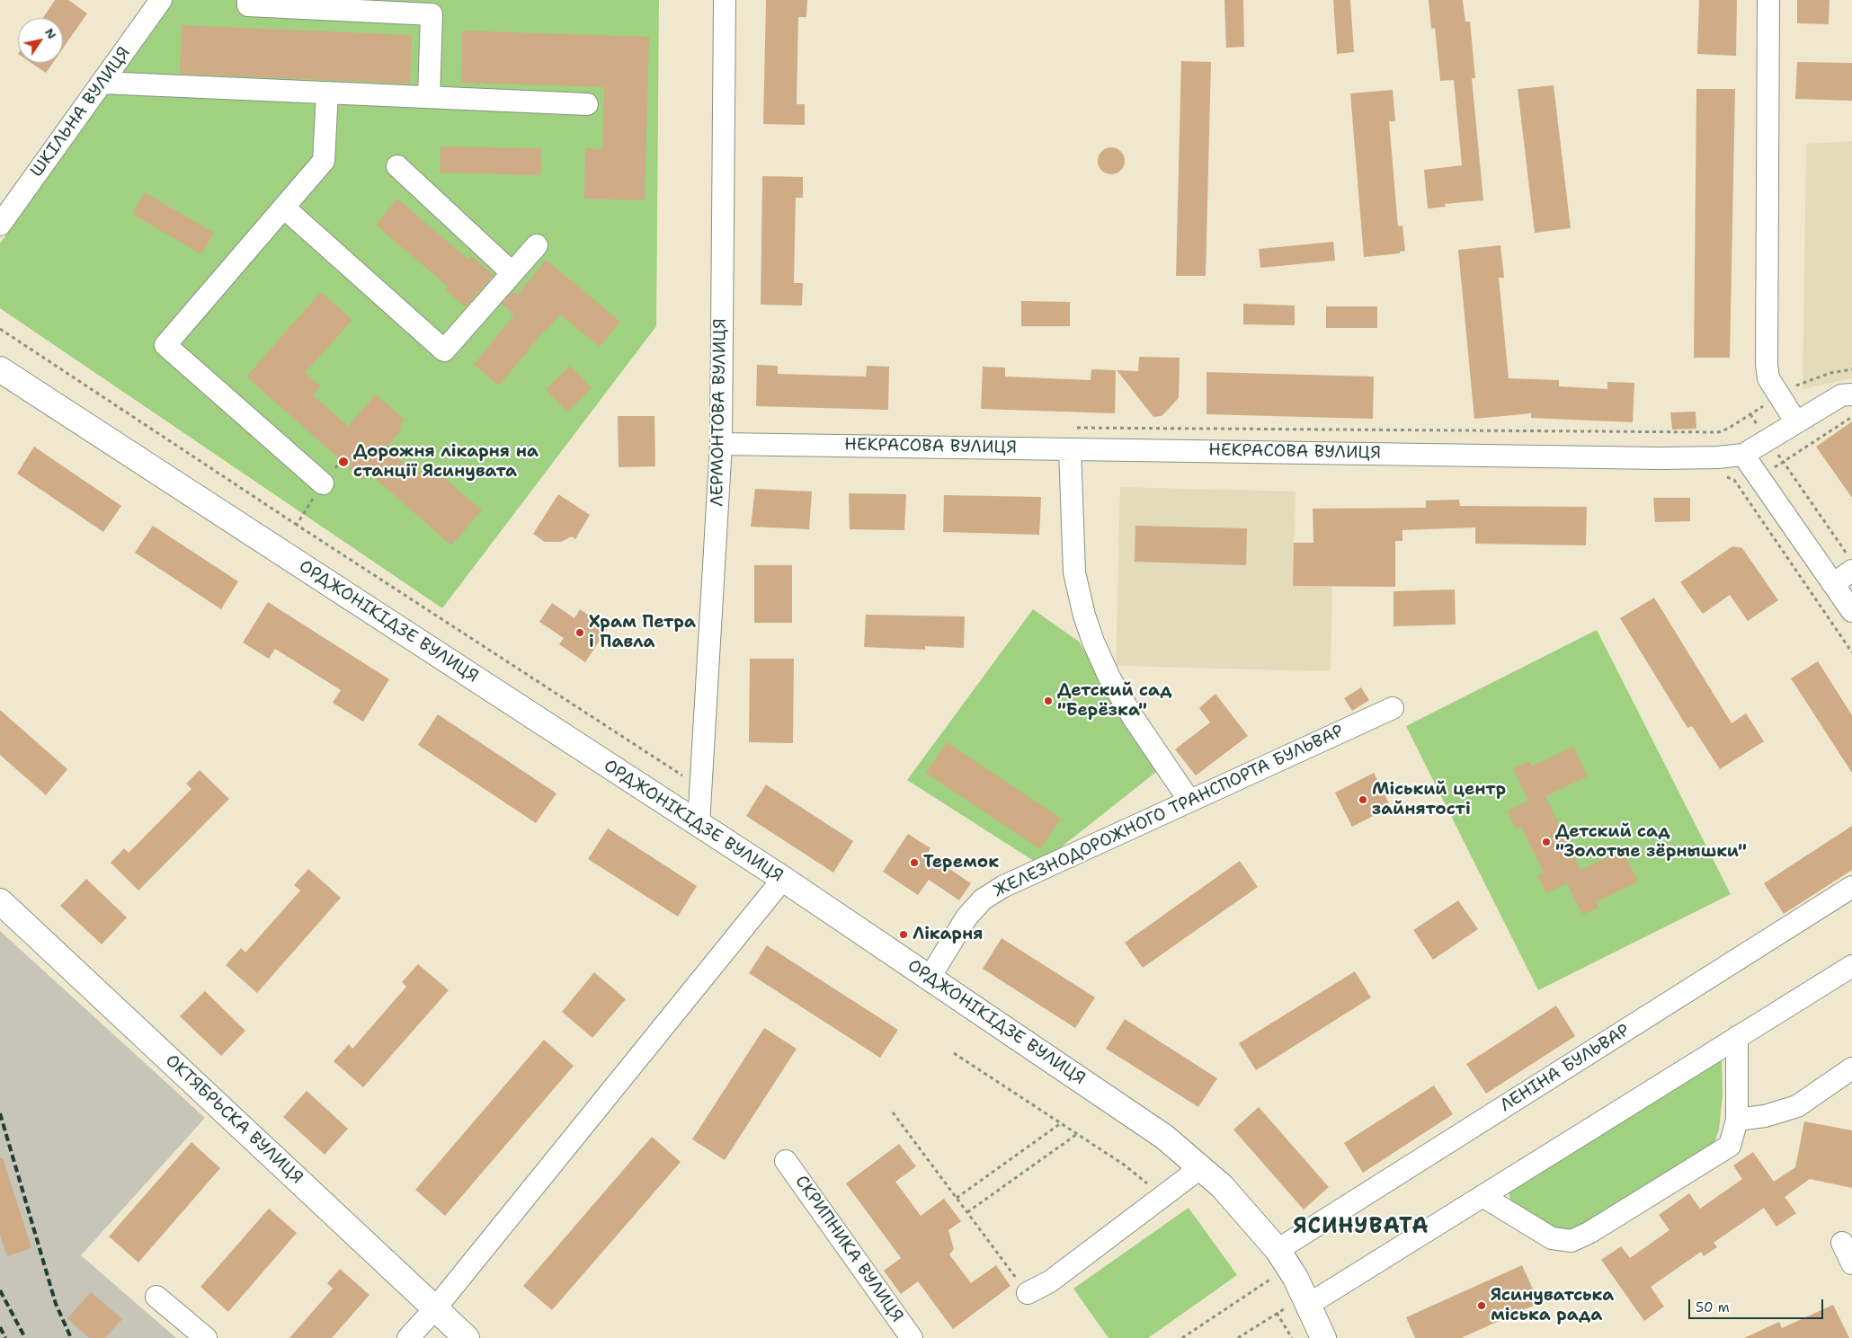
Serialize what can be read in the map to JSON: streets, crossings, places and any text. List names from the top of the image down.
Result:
{
  "streets": {
    "main road": ["ОРДЖОНІКІДЗЕ ВУЛИЦЯ", "ОКТЯБРЬСКА ВУЛИЦЯ"],
    "street": [
      "ШКІЛЬНА ВУЛИЦЯ",
      "ЛЕРМОНТОВА ВУЛИЦЯ",
      "НЕКРАСОВА ВУЛИЦЯ",
      "ЖЕЛЕЗНОДОРОЖНОГО ТРАНСПОРТА БУЛЬВАР",
      "ЛЕНІНА БУЛЬВАР",
      "СКРИПНИКА ВУЛИЦЯ"
    ]
  },
  "crossings": [
    ["ЛЕРМОНТОВА ВУЛИЦЯ", "НЕКРАСОВА ВУЛИЦЯ"],
    ["ЛЕРМОНТОВА ВУЛИЦЯ", "ОРДЖОНІКІДЗЕ ВУЛИЦЯ"],
    ["ОРДЖОНІКІДЗЕ ВУЛИЦЯ", "ЖЕЛЕЗНОДОРОЖНОГО ТРАНСПОРТА БУЛЬВАР"],
    ["ОРДЖОНІКІДЗЕ ВУЛИЦЯ", "ЛЕНІНА БУЛЬВАР"]
  ],
  "districts": ["ЯСИНУВАТА"],
  "places": [
    "Дорожня лікарня на станції Ясинувата",
    "Храм Петра і Павла",
    "Детский сад \"Берёзка\"",
    "Міський центр зайнятості",
    "Детский сад \"Золотые зёрнышки\"",
    "Теремок",
    "Лікарня",
    "Ясинуватська міська рада"
  ],
  "scale_bar": "50 m",
  "north": "top right"
}
